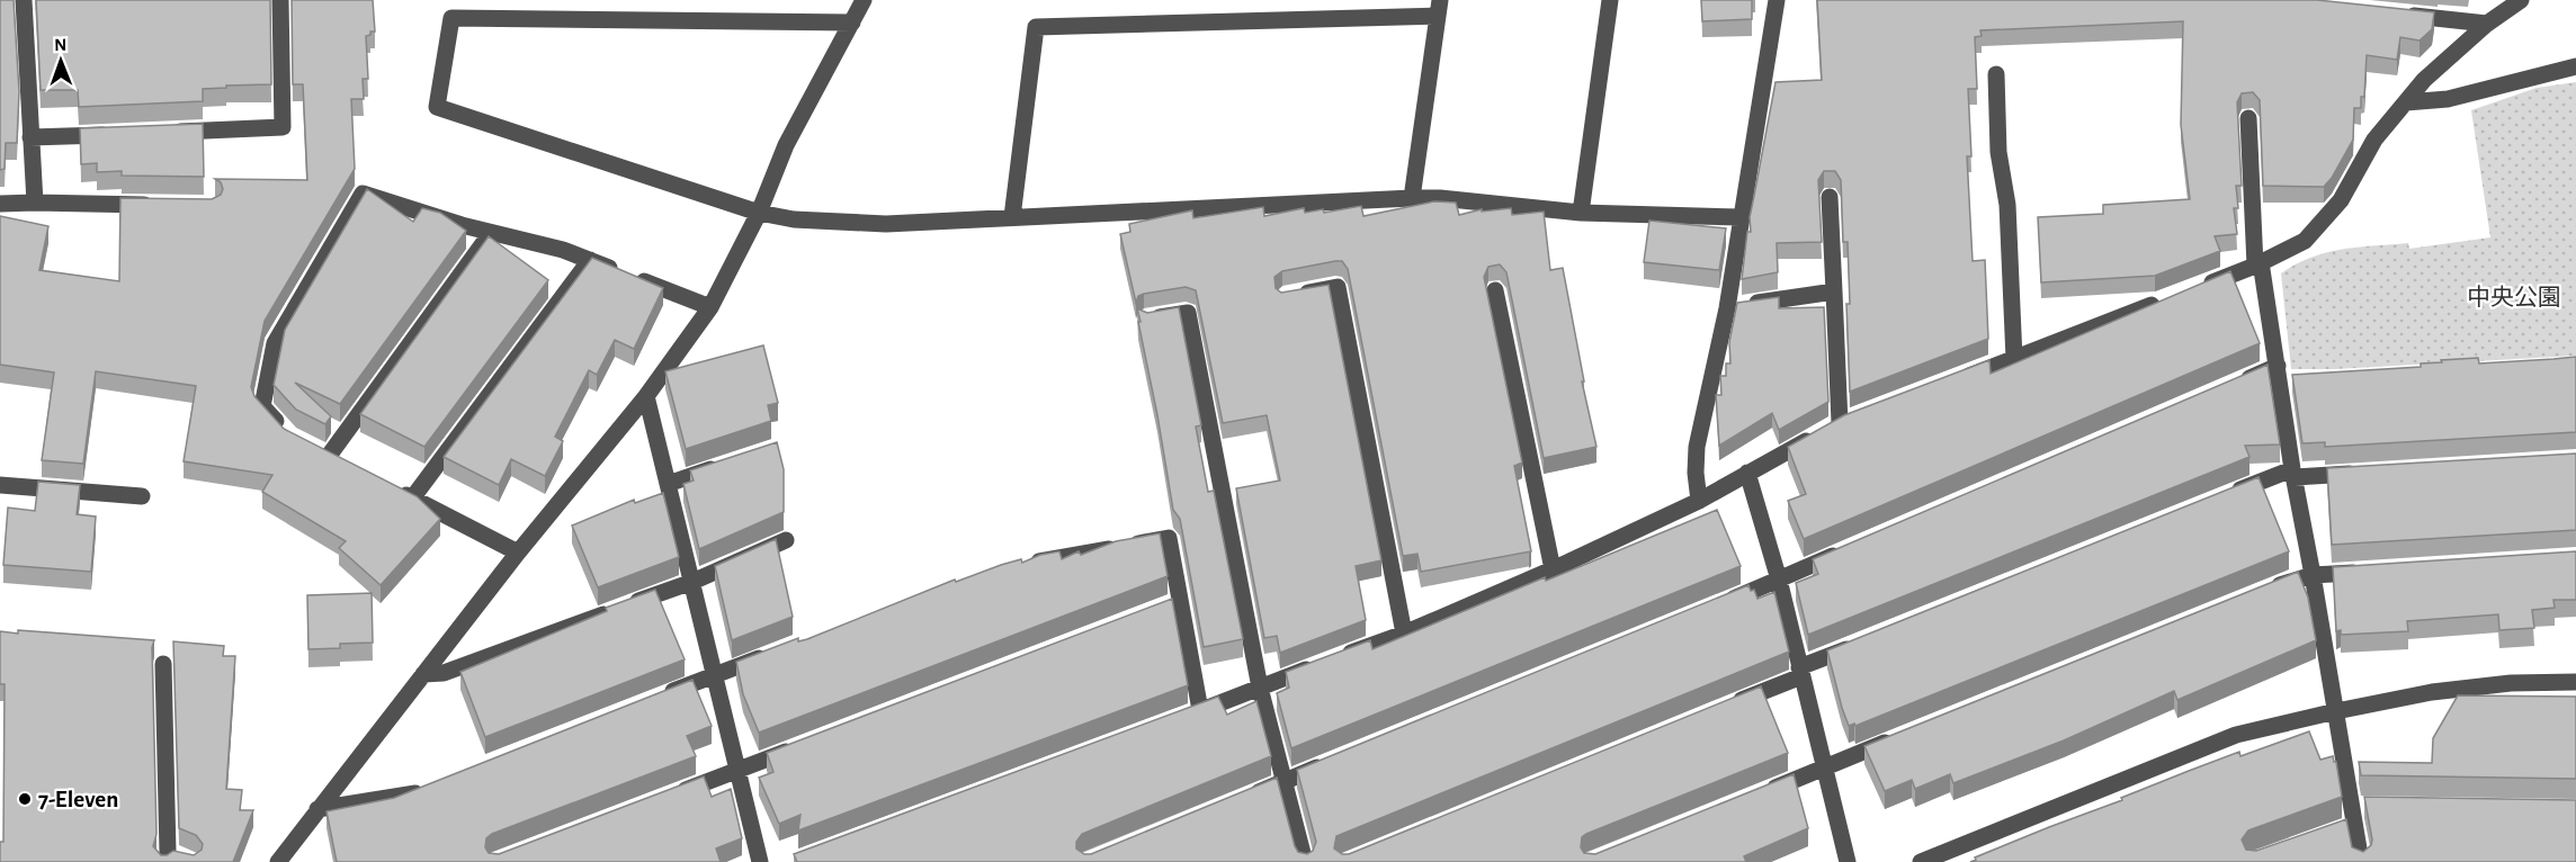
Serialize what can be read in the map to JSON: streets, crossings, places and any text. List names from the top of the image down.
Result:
{
  "parks": ["中央公園"],
  "places": ["7-Eleven"],
  "north": "top"
}
